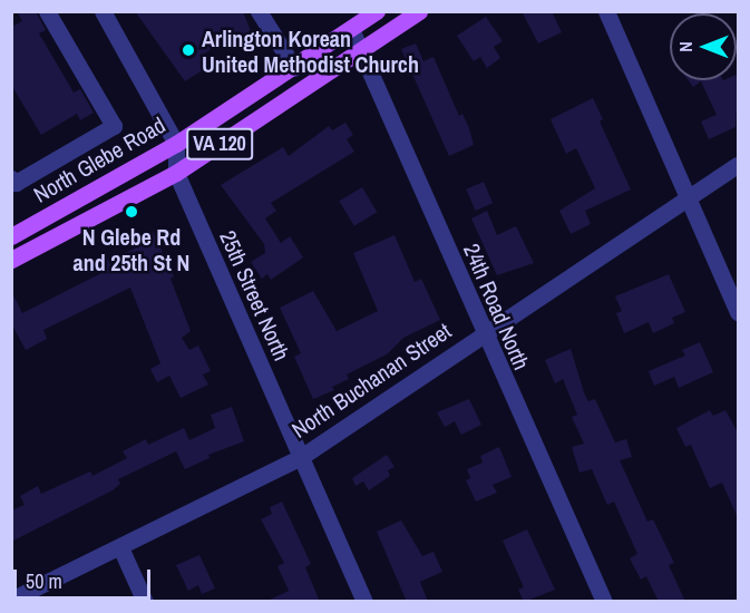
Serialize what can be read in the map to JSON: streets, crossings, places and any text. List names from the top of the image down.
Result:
{
  "streets": {
    "main road": ["VA 120", "North Glebe Road"],
    "street": ["25th Street North", "24th Road North", "North Buchanan Street"]
  },
  "crossings": [
    ["North Glebe Road", "25th Street North"],
    ["North Glebe Road", "24th Road North"],
    ["25th Street North", "North Buchanan Street"],
    ["24th Road North", "North Buchanan Street"]
  ],
  "places": ["Arlington Korean United Methodist Church", "N Glebe Rd and 25th St N"],
  "scale_bar": "50 m",
  "north": "left"
}
